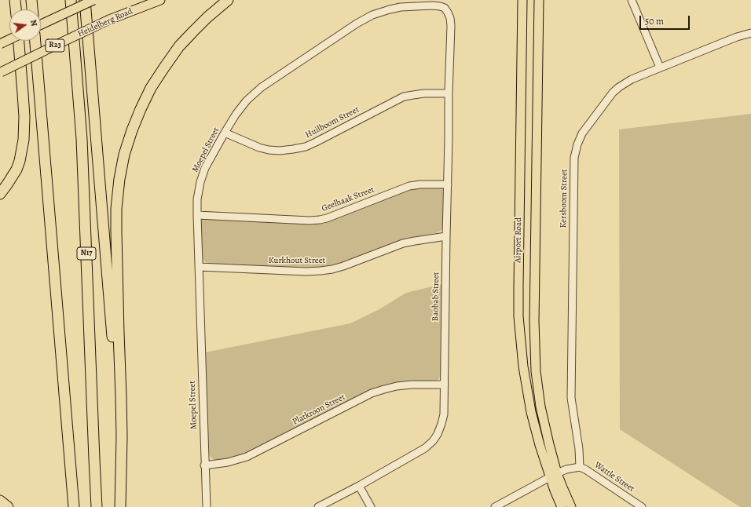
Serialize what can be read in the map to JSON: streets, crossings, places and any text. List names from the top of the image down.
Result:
{
  "streets": {
    "highway": ["N17"],
    "main road": ["Heidelberg Road", "R23", "Airport Road"],
    "street": [
      "Huilboom Street",
      "Moepel Street",
      "Kersboom Street",
      "Geelhaak Street",
      "Kurkhout Street",
      "Baobab Street",
      "Platkroon Street",
      "Wattle Street"
    ]
  },
  "crossings": [
    ["Huilboom Street", "Moepel Street"],
    ["Huilboom Street", "Baobab Street"],
    ["Moepel Street", "Geelhaak Street"],
    ["Moepel Street", "Kurkhout Street"],
    ["Moepel Street", "Baobab Street"],
    ["Moepel Street", "Platkroon Street"],
    ["Kersboom Street", "Wattle Street"],
    ["Geelhaak Street", "Baobab Street"],
    ["Airport Road", "Wattle Street"],
    ["Kurkhout Street", "Baobab Street"],
    ["Baobab Street", "Platkroon Street"]
  ],
  "scale_bar": "50 m",
  "north": "right"
}
